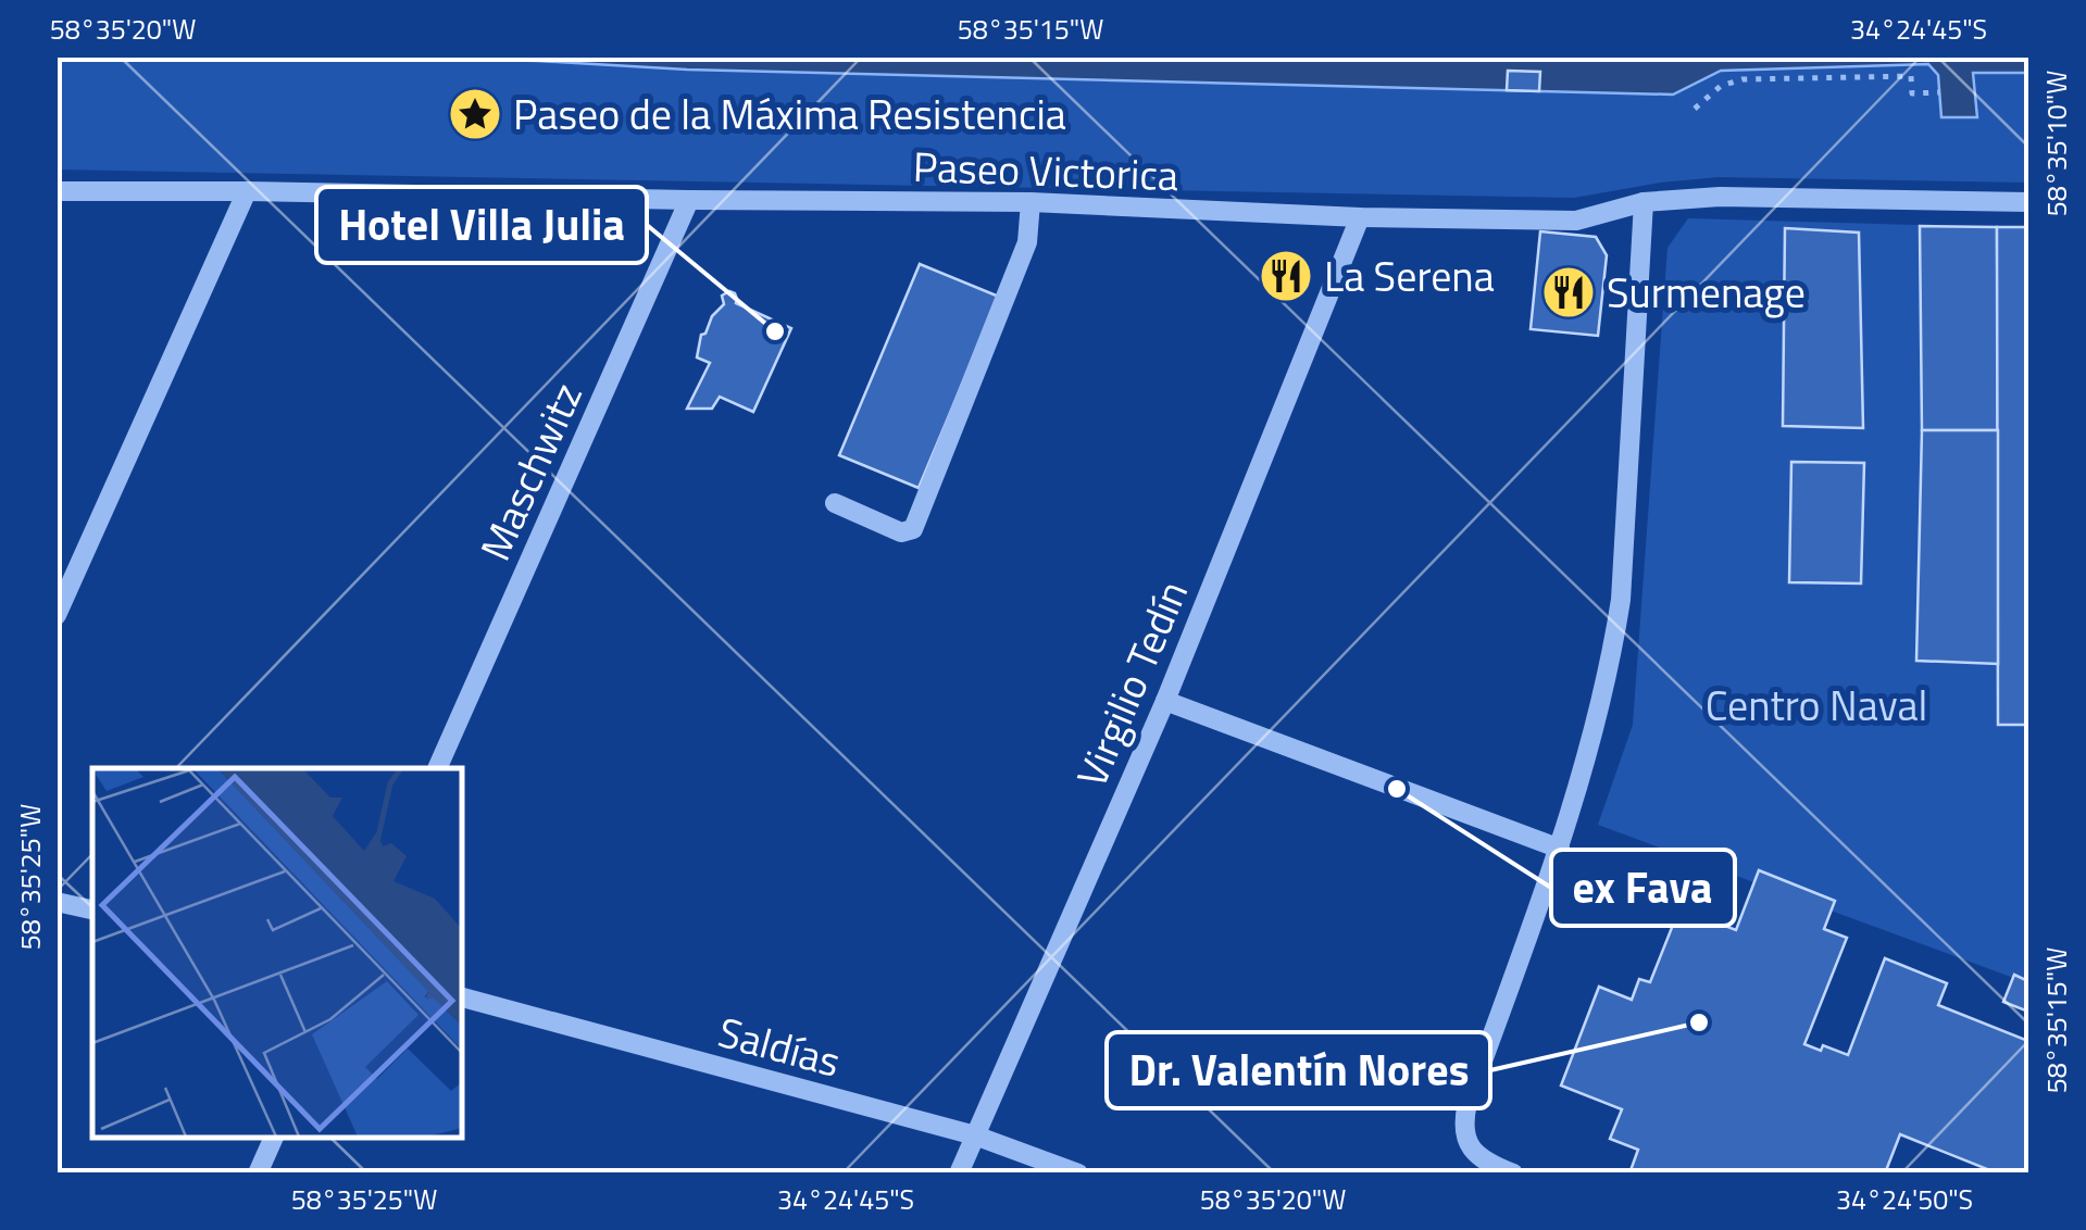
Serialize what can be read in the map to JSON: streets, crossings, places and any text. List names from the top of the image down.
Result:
{
  "streets": {
    "street": [
      "Paseo Victorica",
      "Maschwitz",
      "Virgilio Tedín",
      "Saldías"
    ]
  },
  "crossings": [
    ["Paseo Victorica", "Maschwitz"],
    ["Paseo Victorica", "Virgilio Tedín"],
    ["Virgilio Tedín", "Saldías"]
  ],
  "parks": ["Centro Naval"],
  "places": {
    "place": ["Paseo de la Máxima Resistencia"],
    "restaurant": ["La Serena", "Surmenage"],
    "other": ["Hotel Villa Julia", "ex Fava", "Dr. Valentín Nores"]
  },
  "coordinates": [
    "58°35'20\"W",
    "58°35'15\"W",
    "34°24'45\"S",
    "58°35'10\"W",
    "58°35'25\"W",
    "34°24'50\"S"
  ]
}
